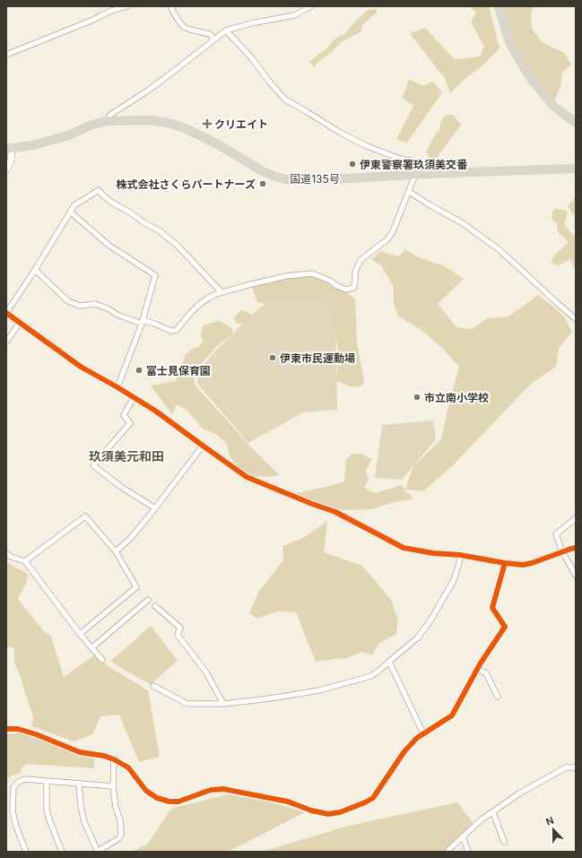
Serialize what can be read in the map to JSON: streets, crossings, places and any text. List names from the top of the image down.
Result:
{
  "streets": {
    "highway": ["国道135号"]
  },
  "districts": ["玖須美元和田"],
  "places": {
    "health": ["クリエイト"],
    "other": [
      "伊東警察署玖須美交番",
      "株式会社さくらパートナーズ",
      "伊東市民運動場",
      "富士見保育園",
      "市立南小学校"
    ]
  },
  "north": "top"
}
